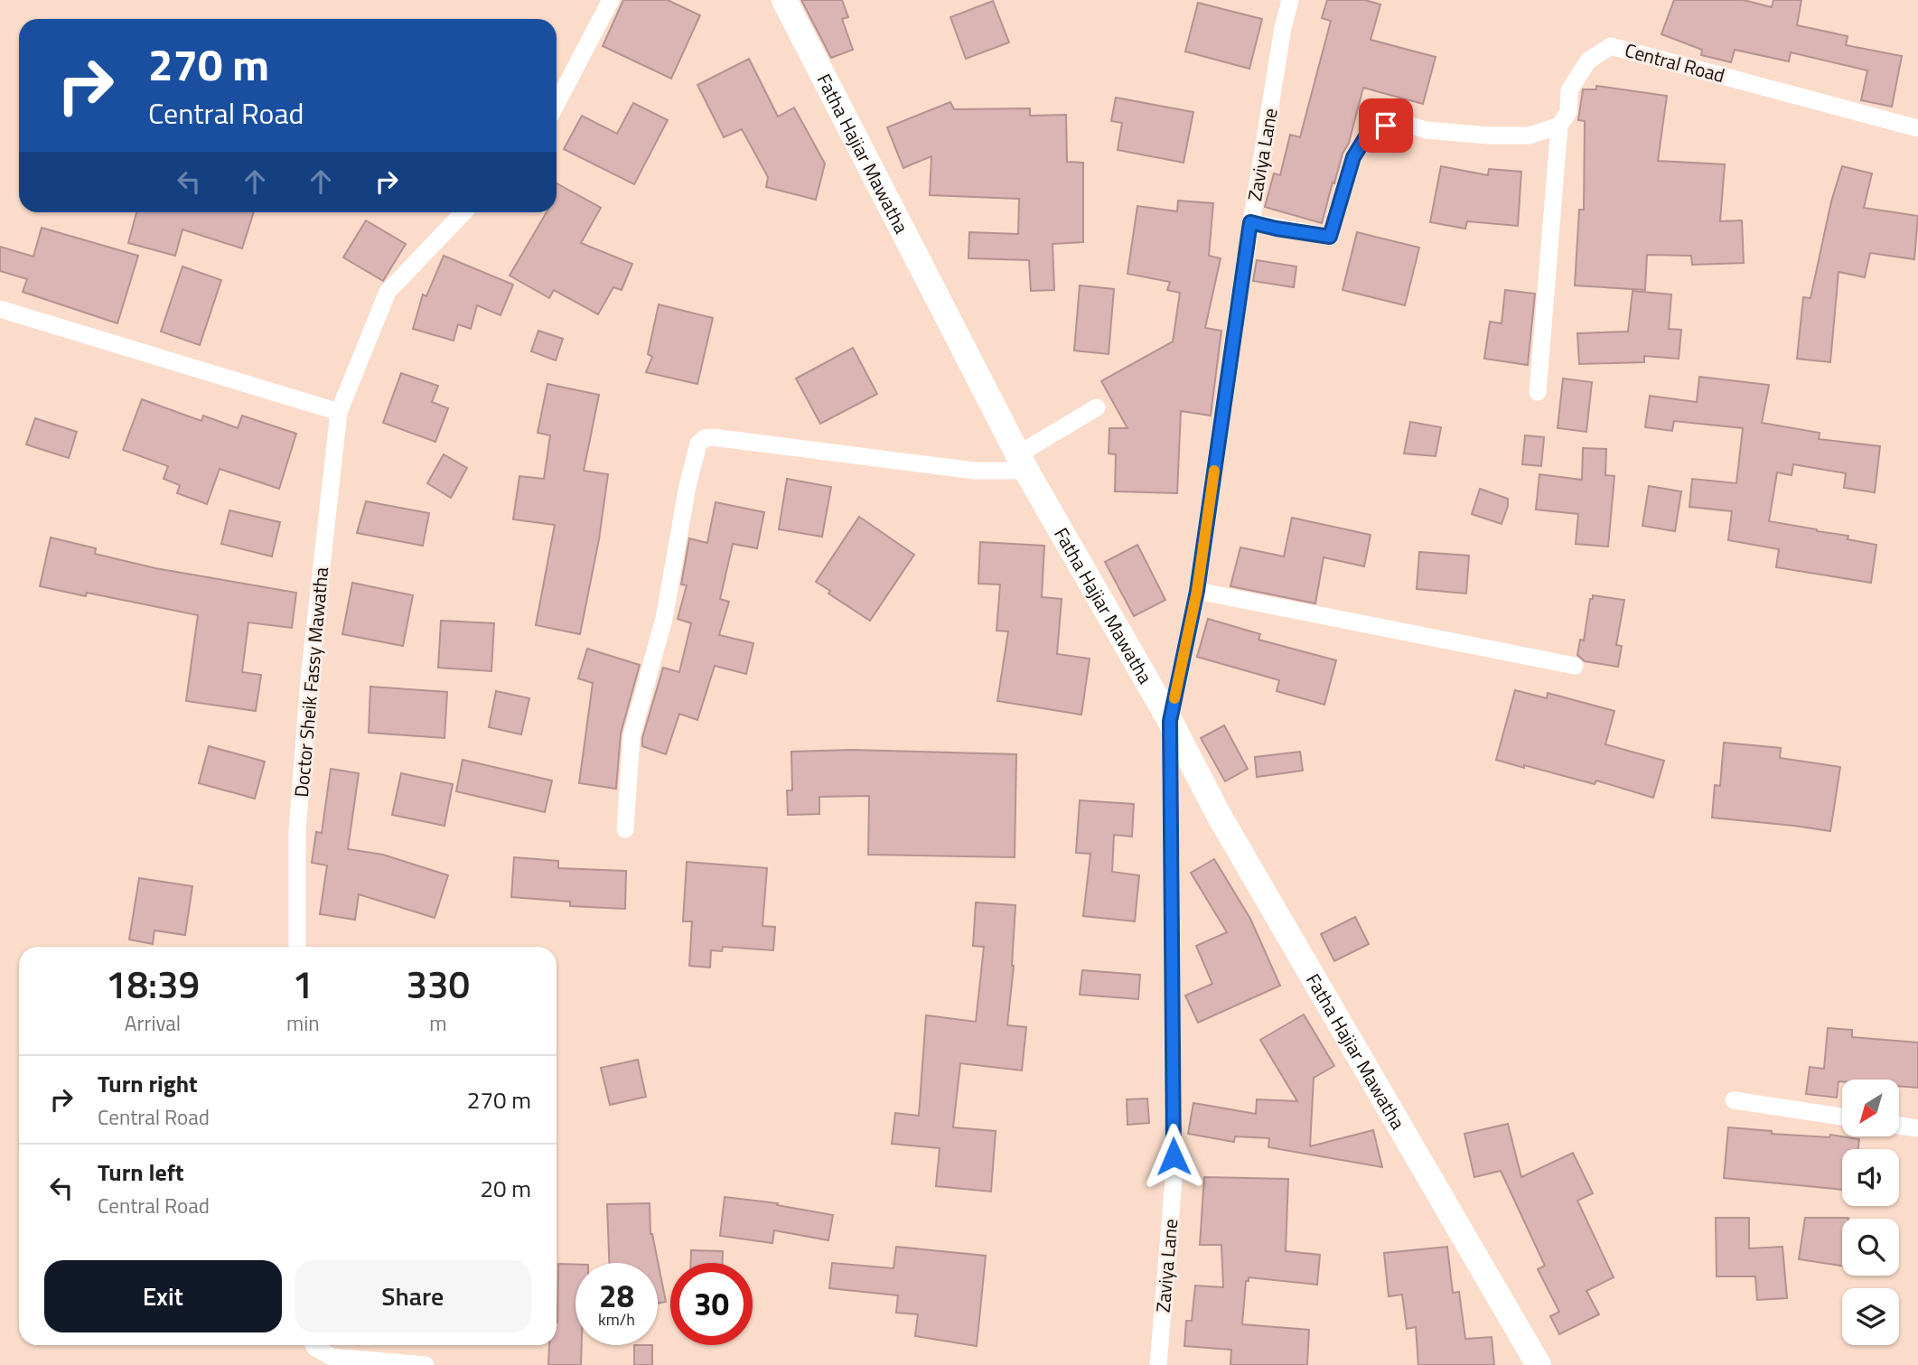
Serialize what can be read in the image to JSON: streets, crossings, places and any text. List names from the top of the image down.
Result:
{
  "streets": {
    "street": [
      "Central Road",
      "Fatha Hajiar Mawatha",
      "Zaviya Lane",
      "Doctor Sheik Fassy Mawatha"
    ]
  },
  "crossings": [
    ["Fatha Hajiar Mawatha", "Zaviya Lane"]
  ],
  "north": "bottom left",
  "page": {
    "turn": ["270 m", "Central Road"],
    "eta": [
      "18:39",
      "Arrival",
      "1",
      "min",
      "330",
      "m"
    ],
    "list": [
      {
        "name": "Turn right",
        "note": "Central Road",
        "value": "270 m"
      },
      {
        "name": "Turn left",
        "note": "Central Road",
        "value": "20 m"
      }
    ],
    "buttons": ["Exit", "Share"],
    "speed": "28 km/h",
    "limit": "30"
  }
}
